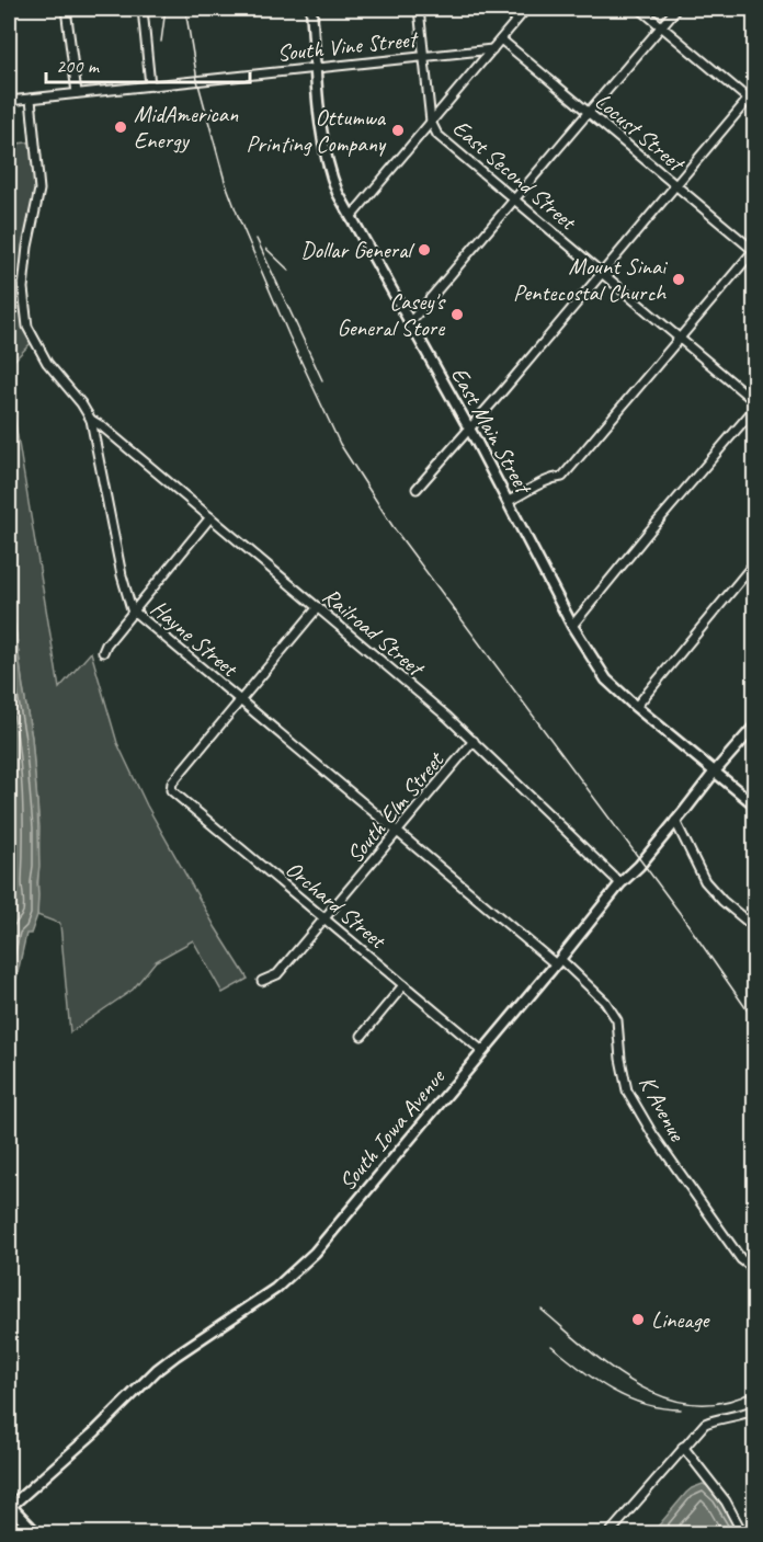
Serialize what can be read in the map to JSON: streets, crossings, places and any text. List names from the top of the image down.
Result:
{
  "streets": {
    "main road": ["East Main Street", "South Iowa Avenue"],
    "street": [
      "South Vine Street",
      "Locust Street",
      "East Second Street",
      "Railroad Street",
      "Hayne Street",
      "South Elm Street",
      "Orchard Street",
      "K Avenue"
    ]
  },
  "crossings": [
    ["South Vine Street", "East Second Street"],
    ["South Vine Street", "East Main Street"],
    ["South Vine Street", "Hayne Street"],
    ["East Main Street", "South Iowa Avenue"],
    ["Railroad Street", "Hayne Street"],
    ["Railroad Street", "South Elm Street"],
    ["Railroad Street", "South Iowa Avenue"],
    ["Hayne Street", "South Elm Street"],
    ["Hayne Street", "Orchard Street"],
    ["Hayne Street", "K Avenue"],
    ["Hayne Street", "South Iowa Avenue"],
    ["South Elm Street", "Orchard Street"],
    ["Orchard Street", "South Iowa Avenue"],
    ["K Avenue", "South Iowa Avenue"]
  ],
  "places": [
    "MidAmerican Energy",
    "Ottumwa Printing Company",
    "Dollar General",
    "Mount Sinai Pentecostal Church",
    "Casey's General Store",
    "Lineage"
  ],
  "scale_bar": "200 m"
}
